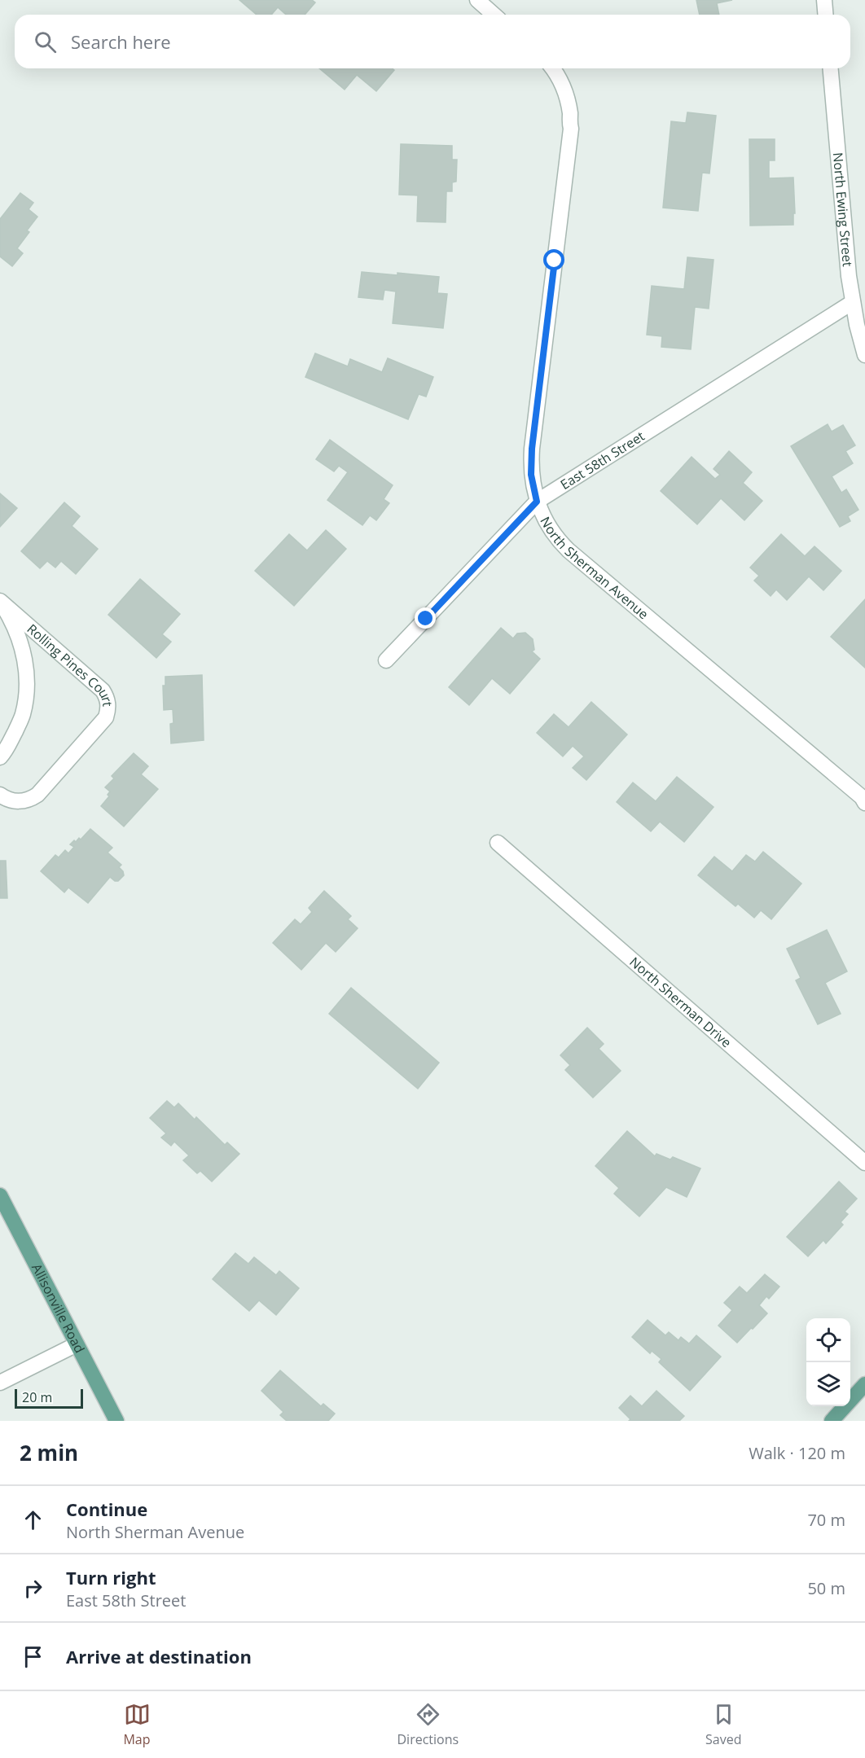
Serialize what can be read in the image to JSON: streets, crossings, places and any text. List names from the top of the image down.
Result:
{
  "streets": {
    "main road": ["Allisonville Road"],
    "street": [
      "North Ewing Street",
      "East 58th Street",
      "North Sherman Avenue",
      "Rolling Pines Court",
      "North Sherman Drive"
    ]
  },
  "crossings": [
    ["North Ewing Street", "East 58th Street"],
    ["East 58th Street", "North Sherman Avenue"]
  ],
  "scale_bar": "20 m",
  "page": {
    "search": "Search here",
    "scale": "20 m",
    "heading": ["2 min", "Walk · 120 m"],
    "list": [
      ["Continue", "North Sherman Avenue", "70 m"],
      ["Turn right", "East 58th Street", "50 m"],
      "Arrive at destination"
    ],
    "nav": ["Map", "Directions", "Saved"]
  }
}
